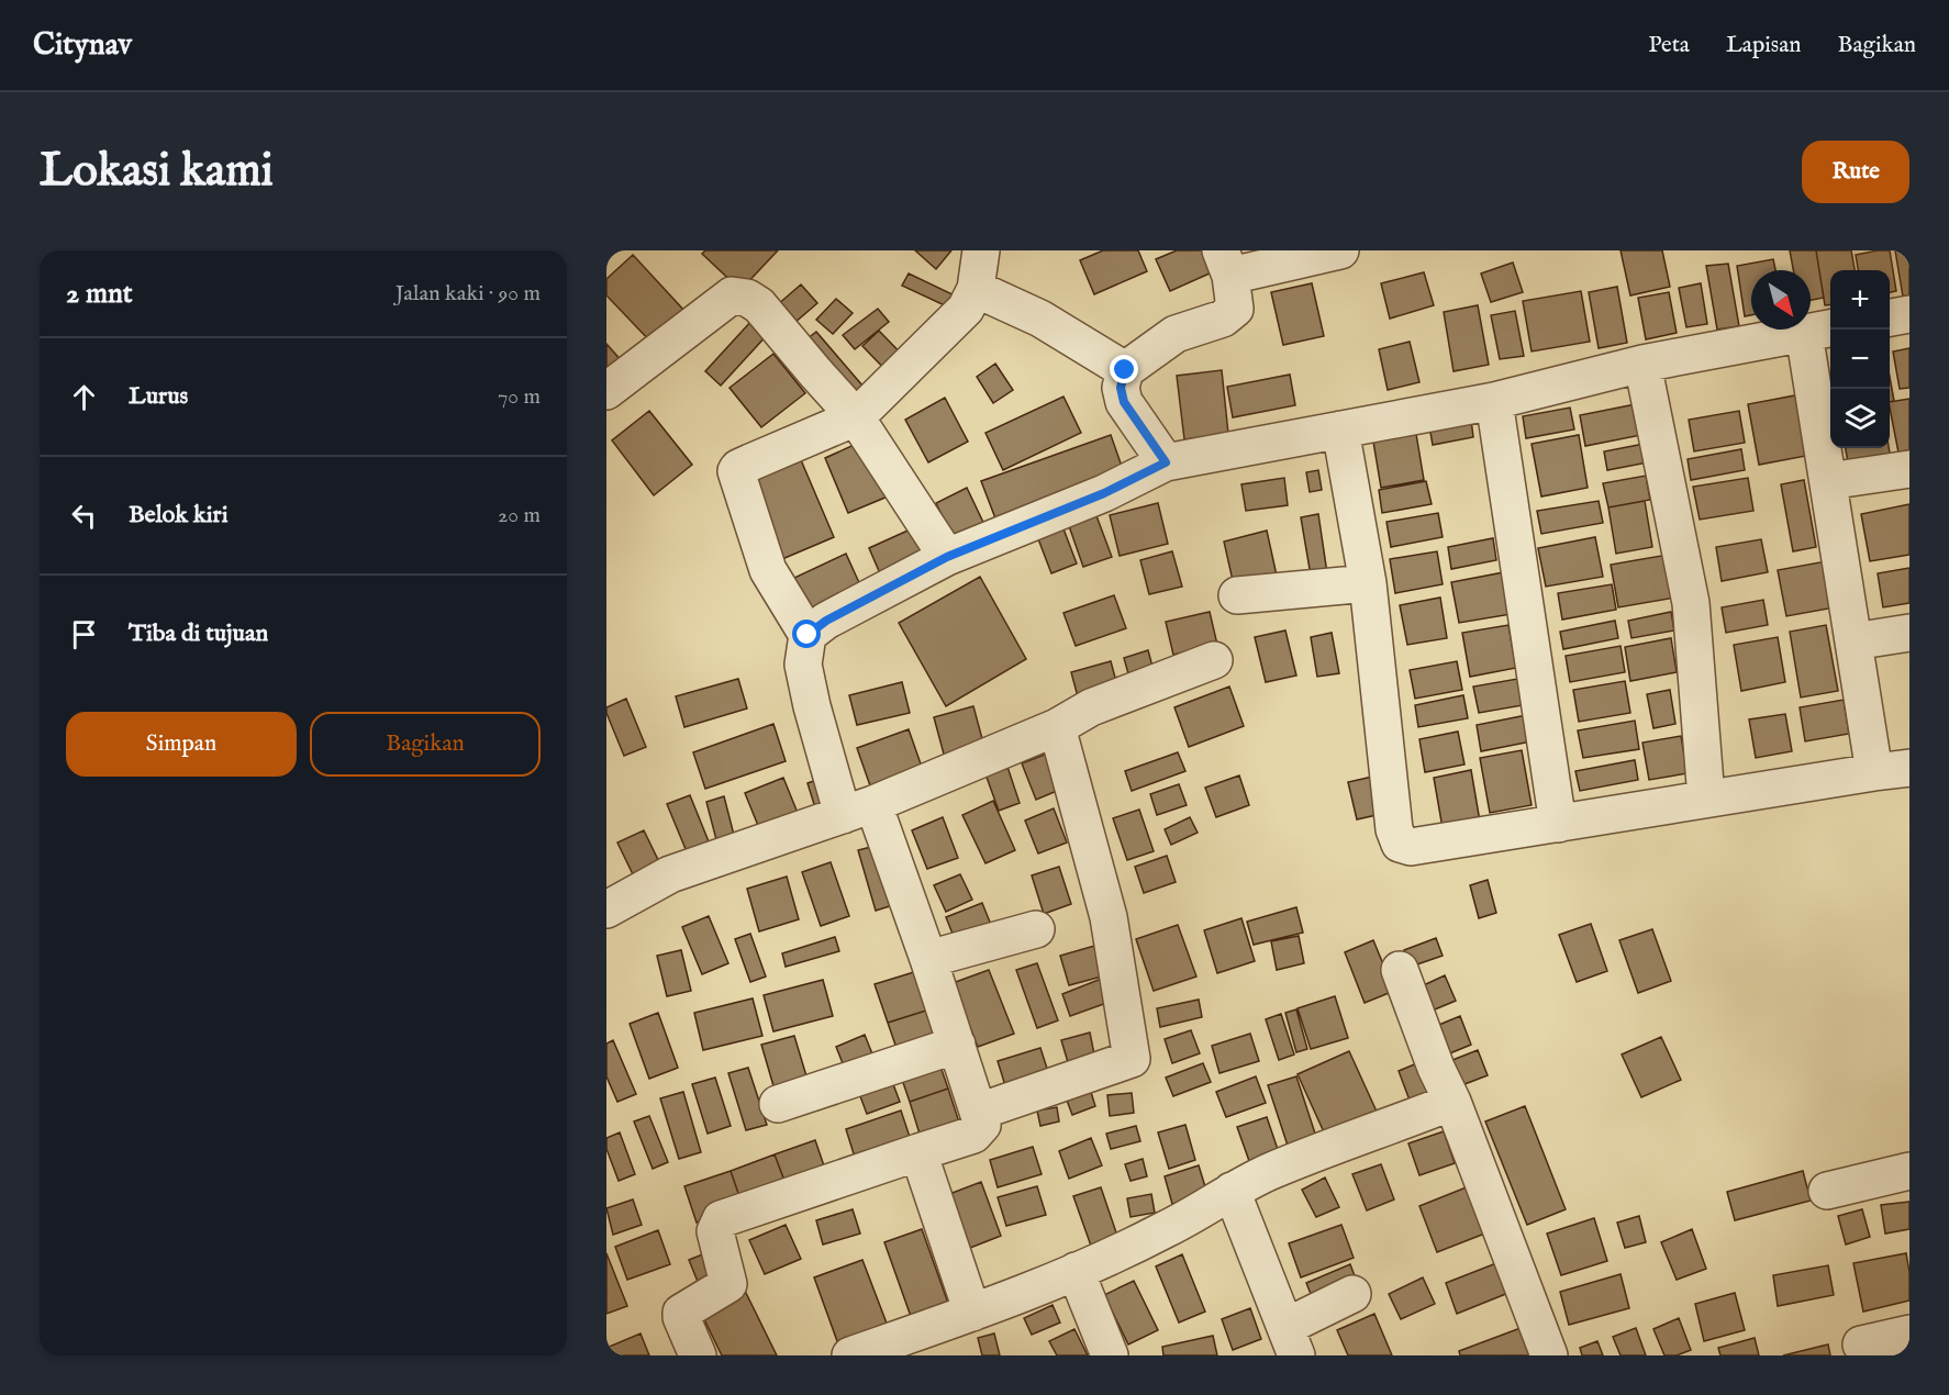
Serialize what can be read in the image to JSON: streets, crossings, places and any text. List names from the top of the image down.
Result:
{
  "north": "bottom right",
  "page": {
    "header": "Citynav",
    "nav": ["Peta", "Lapisan", "Bagikan"],
    "buttons": [
      "Rute",
      ["Simpan", "Bagikan"]
    ],
    "title": "Lokasi kami",
    "heading": ["2 mnt", "Jalan kaki · 90 m"],
    "map_buttons": ["+", "−"],
    "list": [
      ["Lurus", "70 m"],
      ["Belok kiri", "20 m"],
      "Tiba di tujuan"
    ]
  }
}
